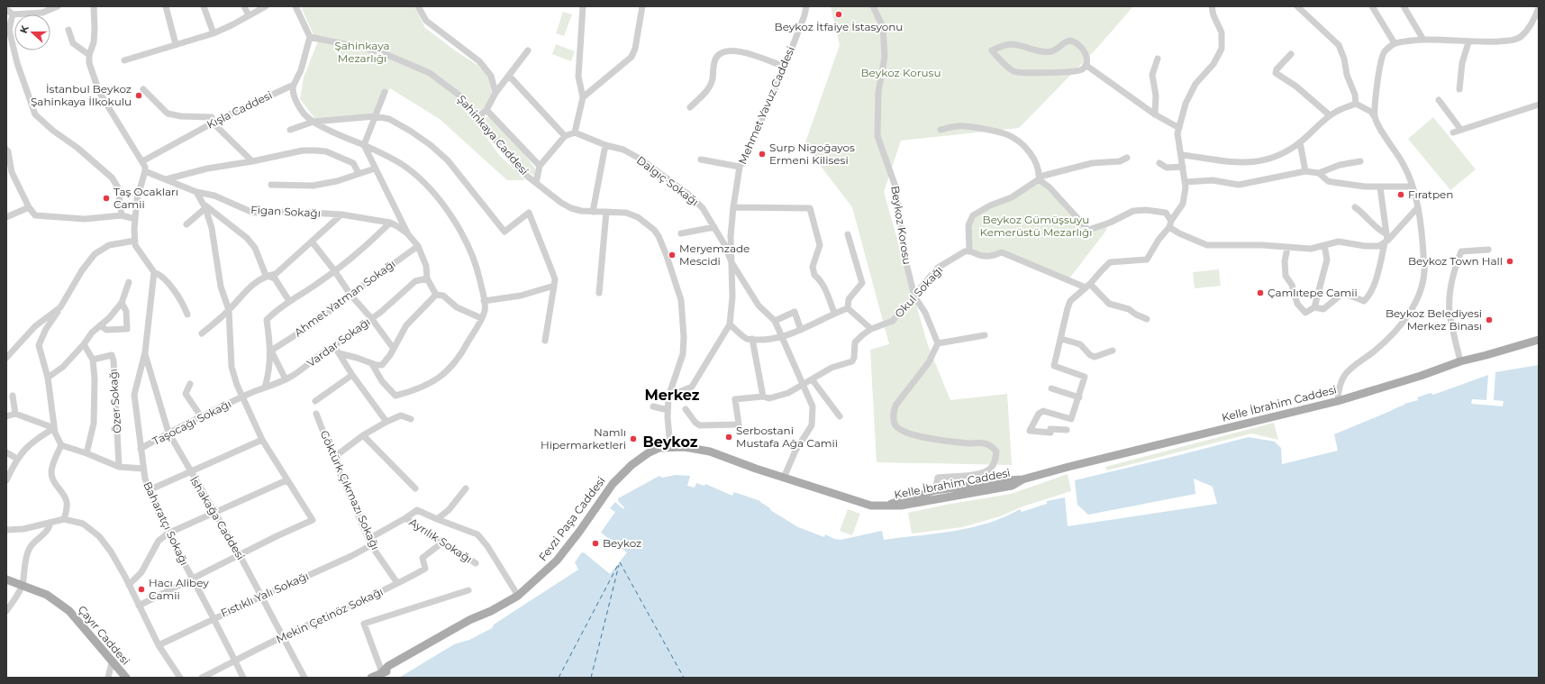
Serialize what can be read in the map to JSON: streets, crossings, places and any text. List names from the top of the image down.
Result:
{
  "streets": {
    "main road": ["Kelle İbrahim Caddesi", "Fevzi Paşa Caddesi", "Çayır Caddesi"],
    "street": [
      "Mehmet Yavuz Caddesi",
      "Kışla Caddesi",
      "Şahinkaya Caddesi",
      "Dalgıç Sokağı",
      "Figan Sokağı",
      "Beykoz Korosu",
      "Okul Sokağı",
      "Ahmet Yatman Sokağı",
      "Vardar Sokağı",
      "Özer Sokağı",
      "Taşocağı Sokağı",
      "Göktürk Çıkmazı Sokağı",
      "İshakağa Caddesi",
      "Baharatçı Sokağı",
      "Ayrılık Sokağı",
      "Fıstıklı Yalı Sokağı",
      "Mekin Çetinöz Sokağı"
    ]
  },
  "crossings": [
    ["Mehmet Yavuz Caddesi", "Şahinkaya Caddesi"],
    ["Mehmet Yavuz Caddesi", "Dalgıç Sokağı"],
    ["Şahinkaya Caddesi", "Kelle İbrahim Caddesi"],
    ["Şahinkaya Caddesi", "Fevzi Paşa Caddesi"],
    ["Beykoz Korosu", "Okul Sokağı"],
    ["Vardar Sokağı", "Taşocağı Sokağı"],
    ["Kelle İbrahim Caddesi", "Fevzi Paşa Caddesi"],
    ["Taşocağı Sokağı", "İshakağa Caddesi"],
    ["Taşocağı Sokağı", "Baharatçı Sokağı"],
    ["Göktürk Çıkmazı Sokağı", "Fıstıklı Yalı Sokağı"],
    ["Göktürk Çıkmazı Sokağı", "Mekin Çetinöz Sokağı"],
    ["İshakağa Caddesi", "Baharatçı Sokağı"],
    ["İshakağa Caddesi", "Fıstıklı Yalı Sokağı"],
    ["İshakağa Caddesi", "Mekin Çetinöz Sokağı"],
    ["Baharatçı Sokağı", "Fıstıklı Yalı Sokağı"],
    ["Baharatçı Sokağı", "Mekin Çetinöz Sokağı"],
    ["Ayrılık Sokağı", "Fıstıklı Yalı Sokağı"],
    ["Ayrılık Sokağı", "Mekin Çetinöz Sokağı"]
  ],
  "districts": ["Merkez", "Beykoz"],
  "parks": ["Şahinkaya Mezarlığı", "Beykoz Korusu", "Beykoz Gümüşsuyu Kemerüstü Mezarlığı"],
  "places": [
    "Beykoz İtfaiye İstasyonu",
    "İstanbul Beykoz Şahinkaya İlkokulu",
    "Surp Nigoğayos Ermeni Kilisesi",
    "Fıratpen",
    "Taş Ocakları Camii",
    "Meryemzade Mescidi",
    "Beykoz Town Hall",
    "Çamlıtepe Camii",
    "Beykoz Belediyesi Merkez Binası",
    "Serbostani Mustafa Ağa Camii",
    "Namlı Hipermarketleri",
    "Beykoz",
    "Hacı Alibey Camii"
  ],
  "north": "left"
}
